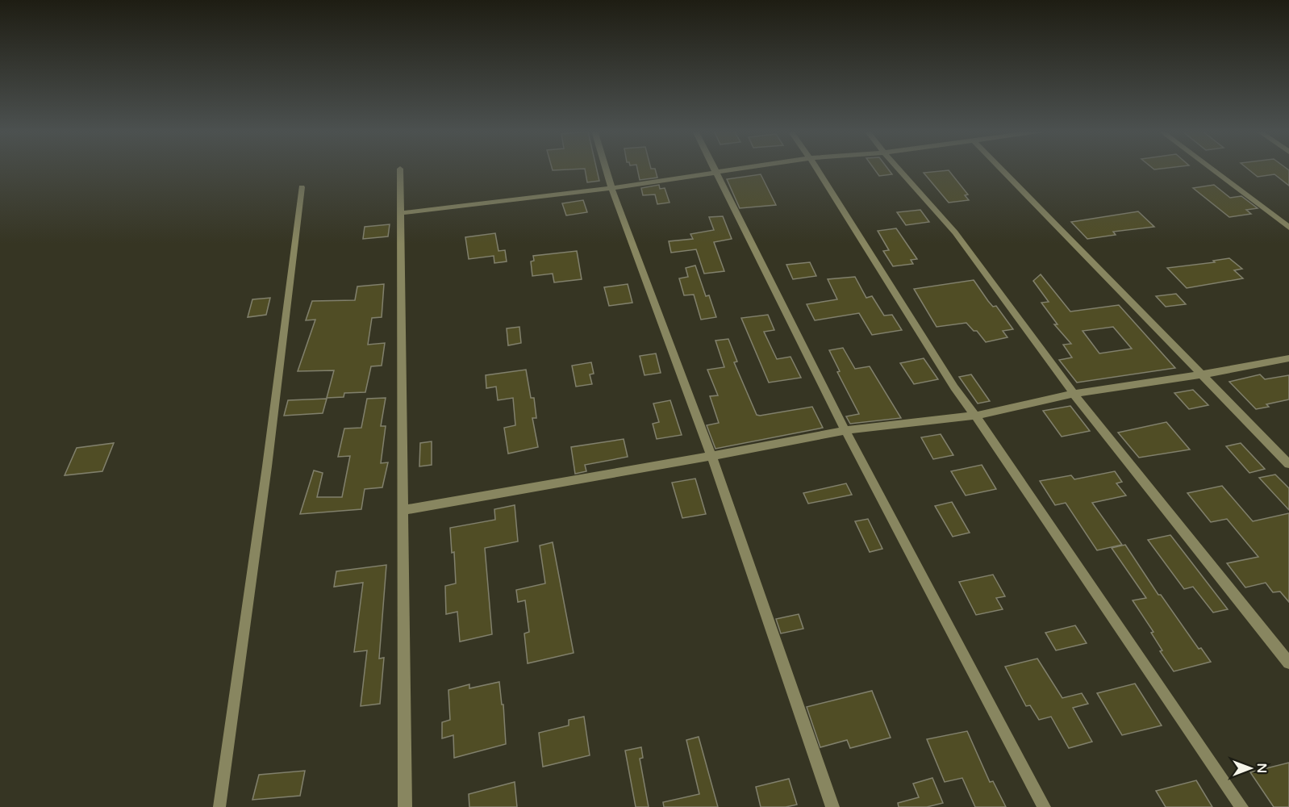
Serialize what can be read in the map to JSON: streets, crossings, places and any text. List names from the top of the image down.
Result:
{
  "north": "right"
}
